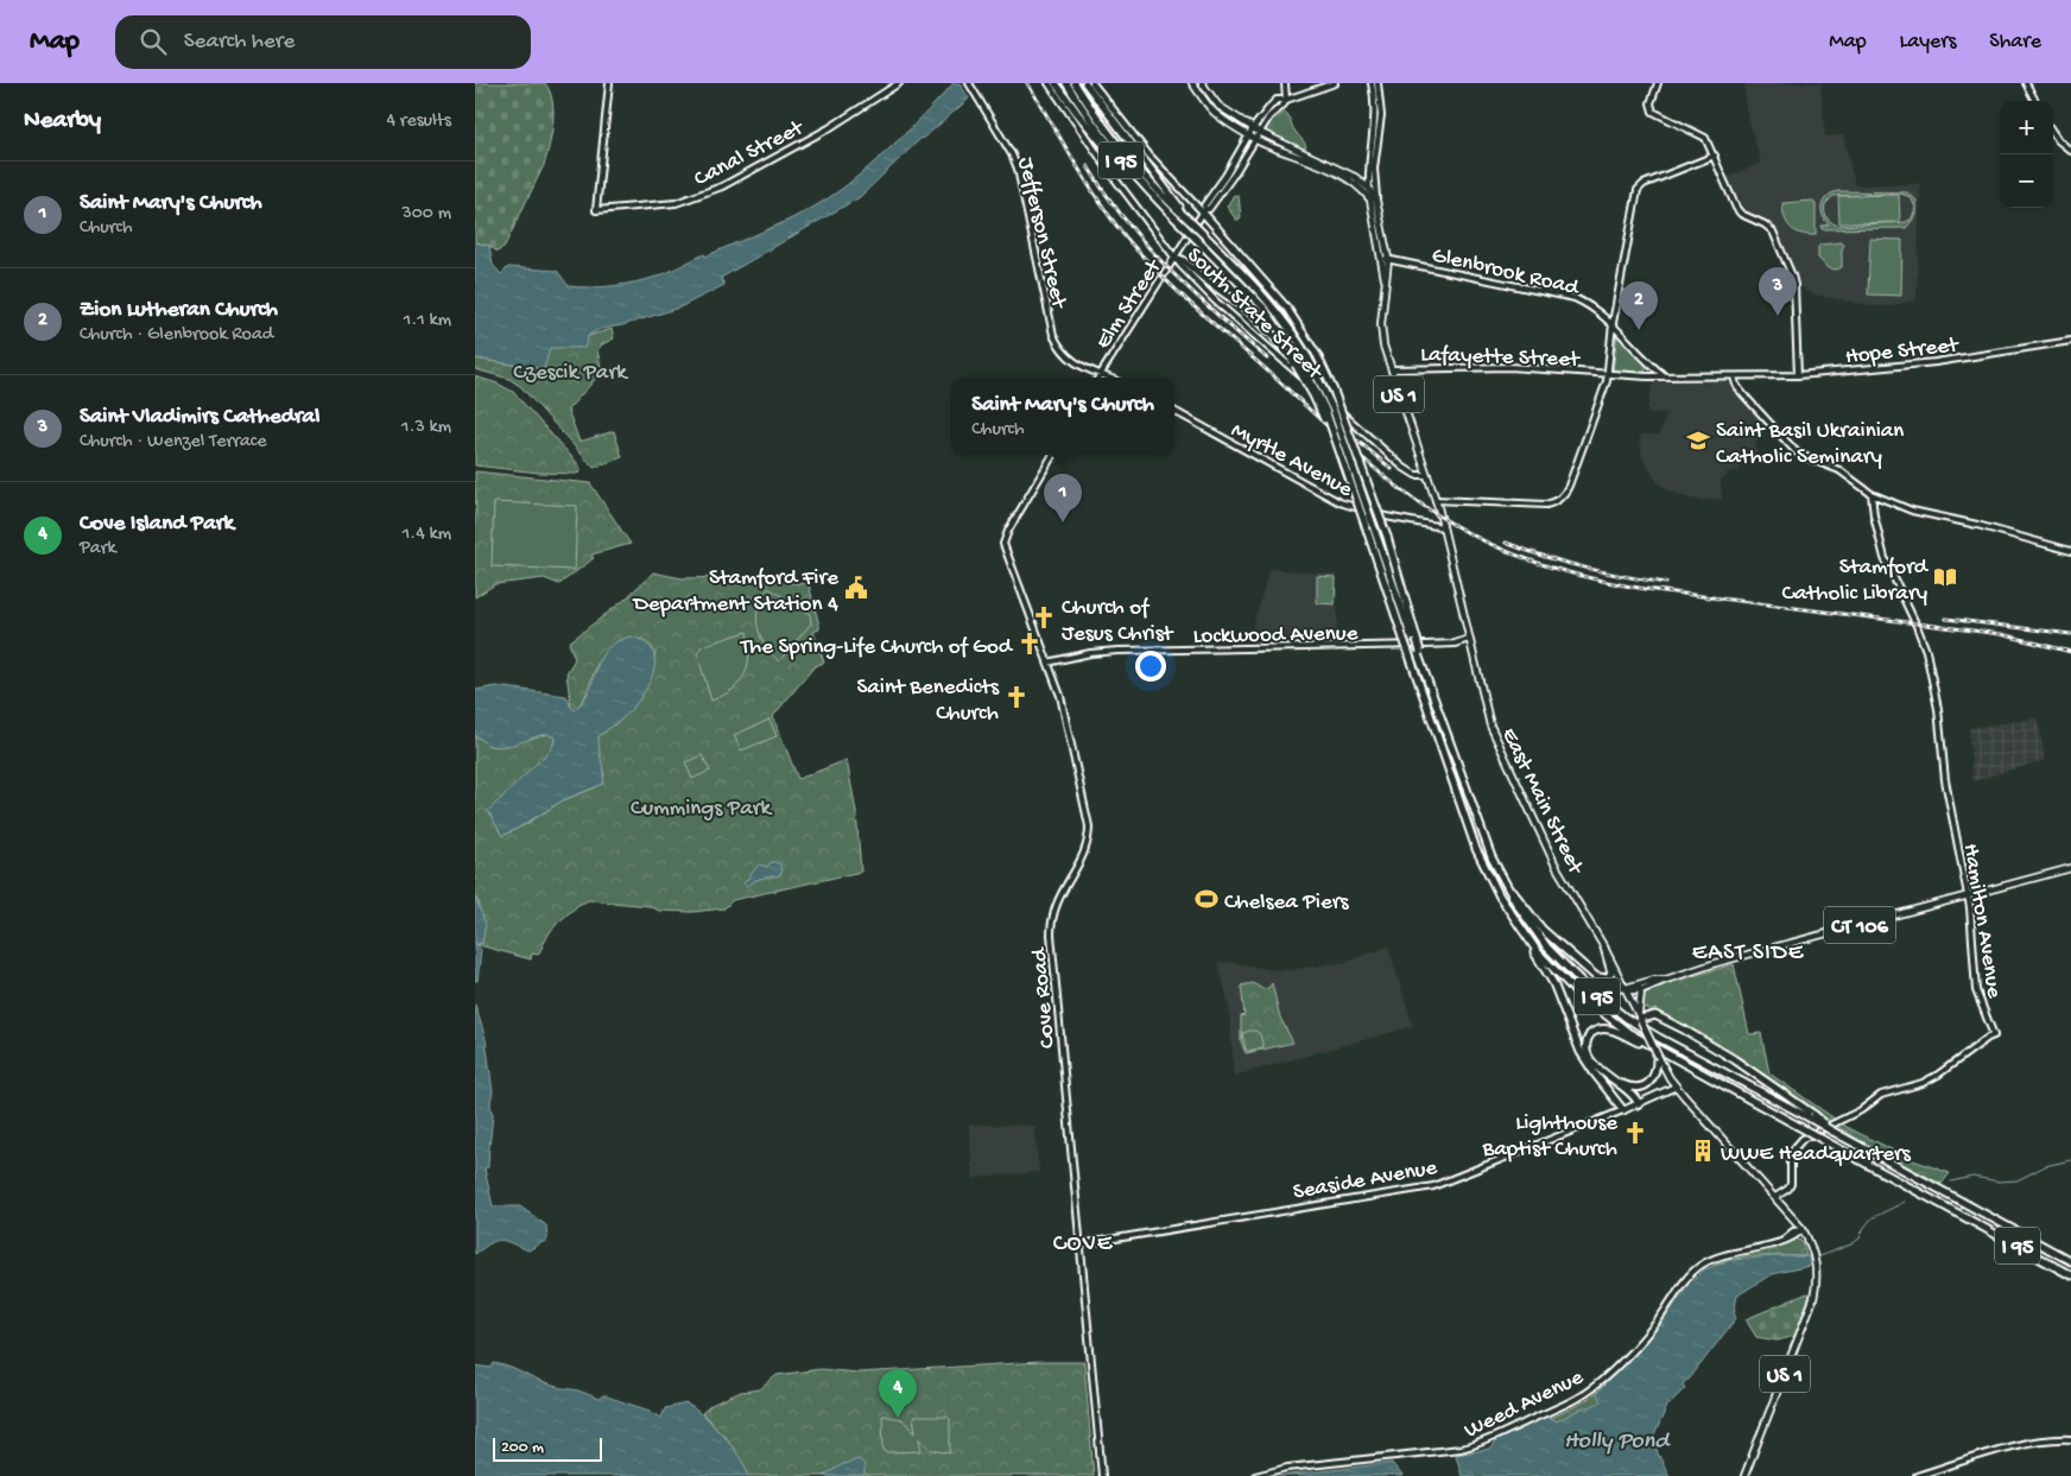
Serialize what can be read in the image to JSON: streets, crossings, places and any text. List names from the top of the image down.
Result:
{
  "streets": {
    "highway": ["I 95"],
    "main road": [
      "US 1",
      "East Main Street",
      "CT 106",
      "Seaside Avenue"
    ],
    "street": [
      "Canal Street",
      "Jefferson Street",
      "Glenbrook Road",
      "Elm Street",
      "South State Street",
      "Hope Street",
      "Lafayette Street",
      "Myrtle Avenue",
      "Lockwood Avenue",
      "Hamilton Avenue",
      "Cove Road",
      "Weed Avenue"
    ]
  },
  "crossings": [
    ["Jefferson Street", "Elm Street"],
    ["Glenbrook Road", "Lafayette Street"],
    ["Glenbrook Road", "East Main Street"],
    ["Elm Street", "South State Street"],
    ["South State Street", "East Main Street"],
    ["Lafayette Street", "East Main Street"],
    ["US 1", "East Main Street"],
    ["Myrtle Avenue", "East Main Street"],
    ["Lockwood Avenue", "East Main Street"],
    ["Lockwood Avenue", "Cove Road"],
    ["East Main Street", "Hamilton Avenue"],
    ["East Main Street", "CT 106"],
    ["East Main Street", "Seaside Avenue"],
    ["East Main Street", "Weed Avenue"],
    ["Hamilton Avenue", "CT 106"],
    ["Cove Road", "Seaside Avenue"]
  ],
  "districts": ["EAST SIDE", "COVE"],
  "water": ["Holly Pond"],
  "parks": ["Czescik Park", "Cummings Park"],
  "places": {
    "school or university": ["Saint Basil Ukrainian Catholic Seminary"],
    "library": ["Stamford Catholic Library"],
    "public building": ["Stamford Fire Department Station 4"],
    "church": [
      "Church of Jesus Christ",
      "The Spring-Life Church of God",
      "Saint Benedicts Church",
      "Lighthouse Baptist Church"
    ],
    "sports": ["Chelsea Piers"],
    "building": ["WWE Headquarters"]
  },
  "scale_bar": "200 m",
  "page": {
    "header": "Map",
    "search": "Search here",
    "nav": ["Map", "Layers", "Share"],
    "heading": ["Nearby", "4 results"],
    "map_buttons": ["+", "−"],
    "list": [
      {
        "mark": "1",
        "name": "Saint Mary's Church",
        "note": "Church",
        "value": "300 m"
      },
      {
        "mark": "2",
        "name": "Zion Lutheran Church",
        "note": "Church · Glenbrook Road",
        "value": "1.1 km"
      },
      {
        "mark": "3",
        "name": "Saint Vladimirs Cathedral",
        "note": "Church · Wenzel Terrace",
        "value": "1.3 km"
      },
      {
        "mark": "4",
        "name": "Cove Island Park",
        "note": "Park",
        "value": "1.4 km"
      }
    ],
    "pins": [
      "3",
      "2",
      "1",
      "4"
    ],
    "popup": ["Saint Mary's Church", "Church"],
    "scale": "200 m"
  }
}
